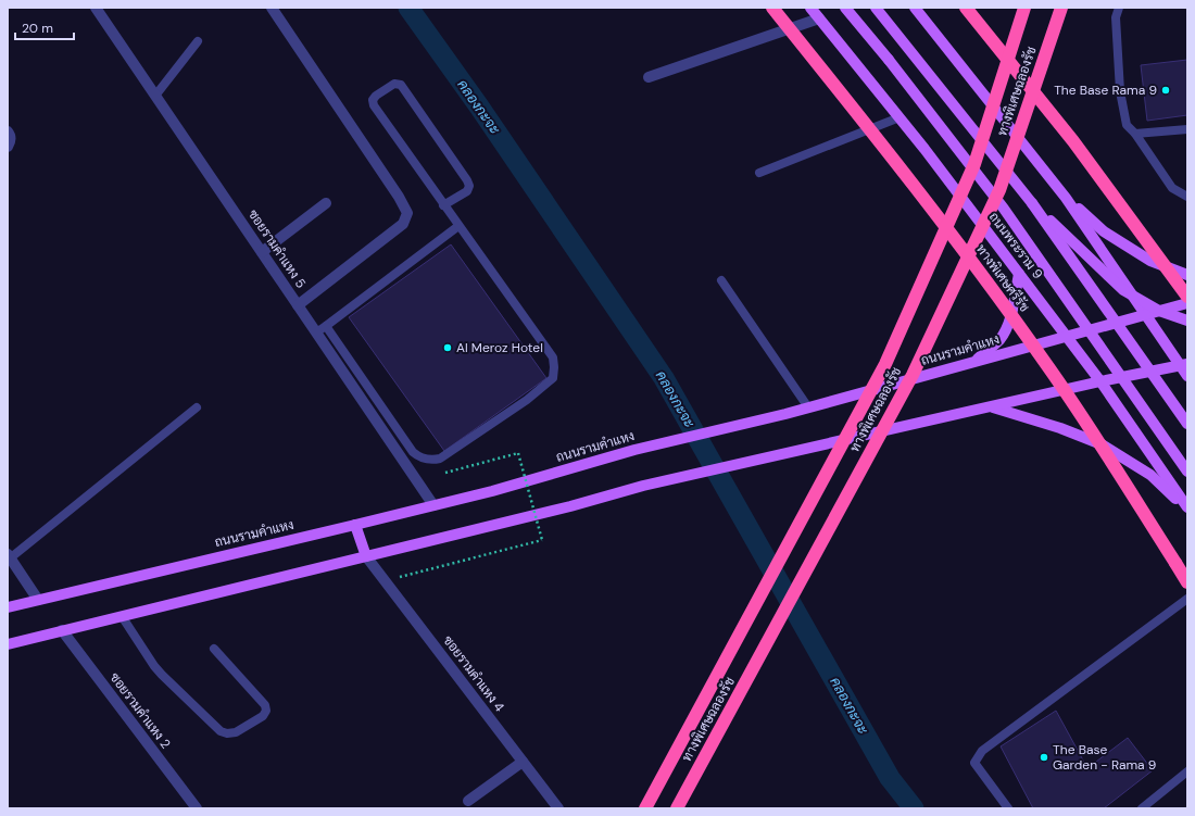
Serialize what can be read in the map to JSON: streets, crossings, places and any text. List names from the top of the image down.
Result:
{
  "streets": {
    "highway": ["ทางพิเศษฉลองรัช", "ทางพิเศษศรีรัช"],
    "main road": ["ถนนพระราม 9", "ถนนรามคำแหง"],
    "street": ["ซอยรามคำแหง 5", "ซอยรามคำแหง 4", "ซอยรามคำแหง 2"]
  },
  "crossings": [
    ["ถนนพระราม 9", "ถนนรามคำแหง"],
    ["ซอยรามคำแหง 5", "ถนนรามคำแหง"]
  ],
  "water": ["คลองกะจะ"],
  "places": ["The Base Rama 9", "Al Meroz Hotel", "The Base Garden - Rama 9"],
  "scale_bar": "20 m"
}
